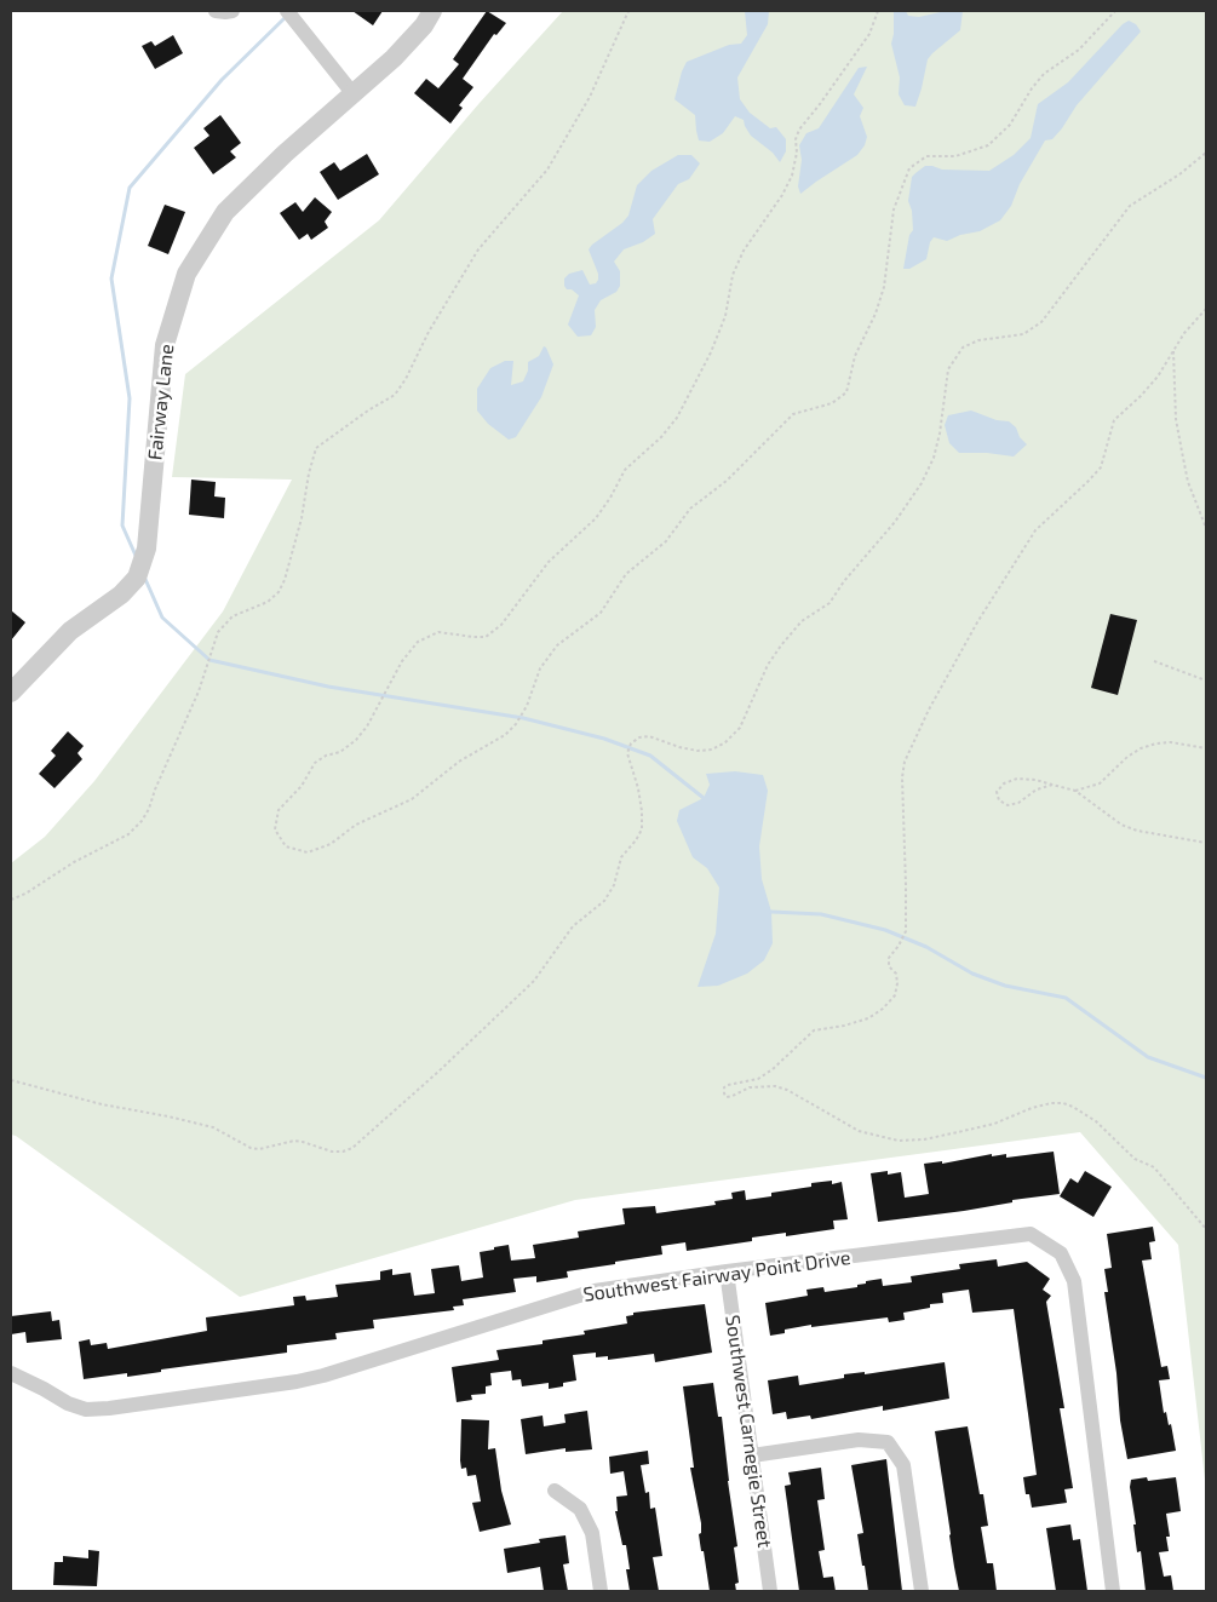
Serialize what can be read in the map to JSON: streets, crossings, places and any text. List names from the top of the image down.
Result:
{
  "streets": {
    "street": ["Fairway Lane", "Southwest Fairway Point Drive", "Southwest Carnegie Street"]
  },
  "crossings": [
    ["Southwest Fairway Point Drive", "Southwest Carnegie Street"]
  ]
}
